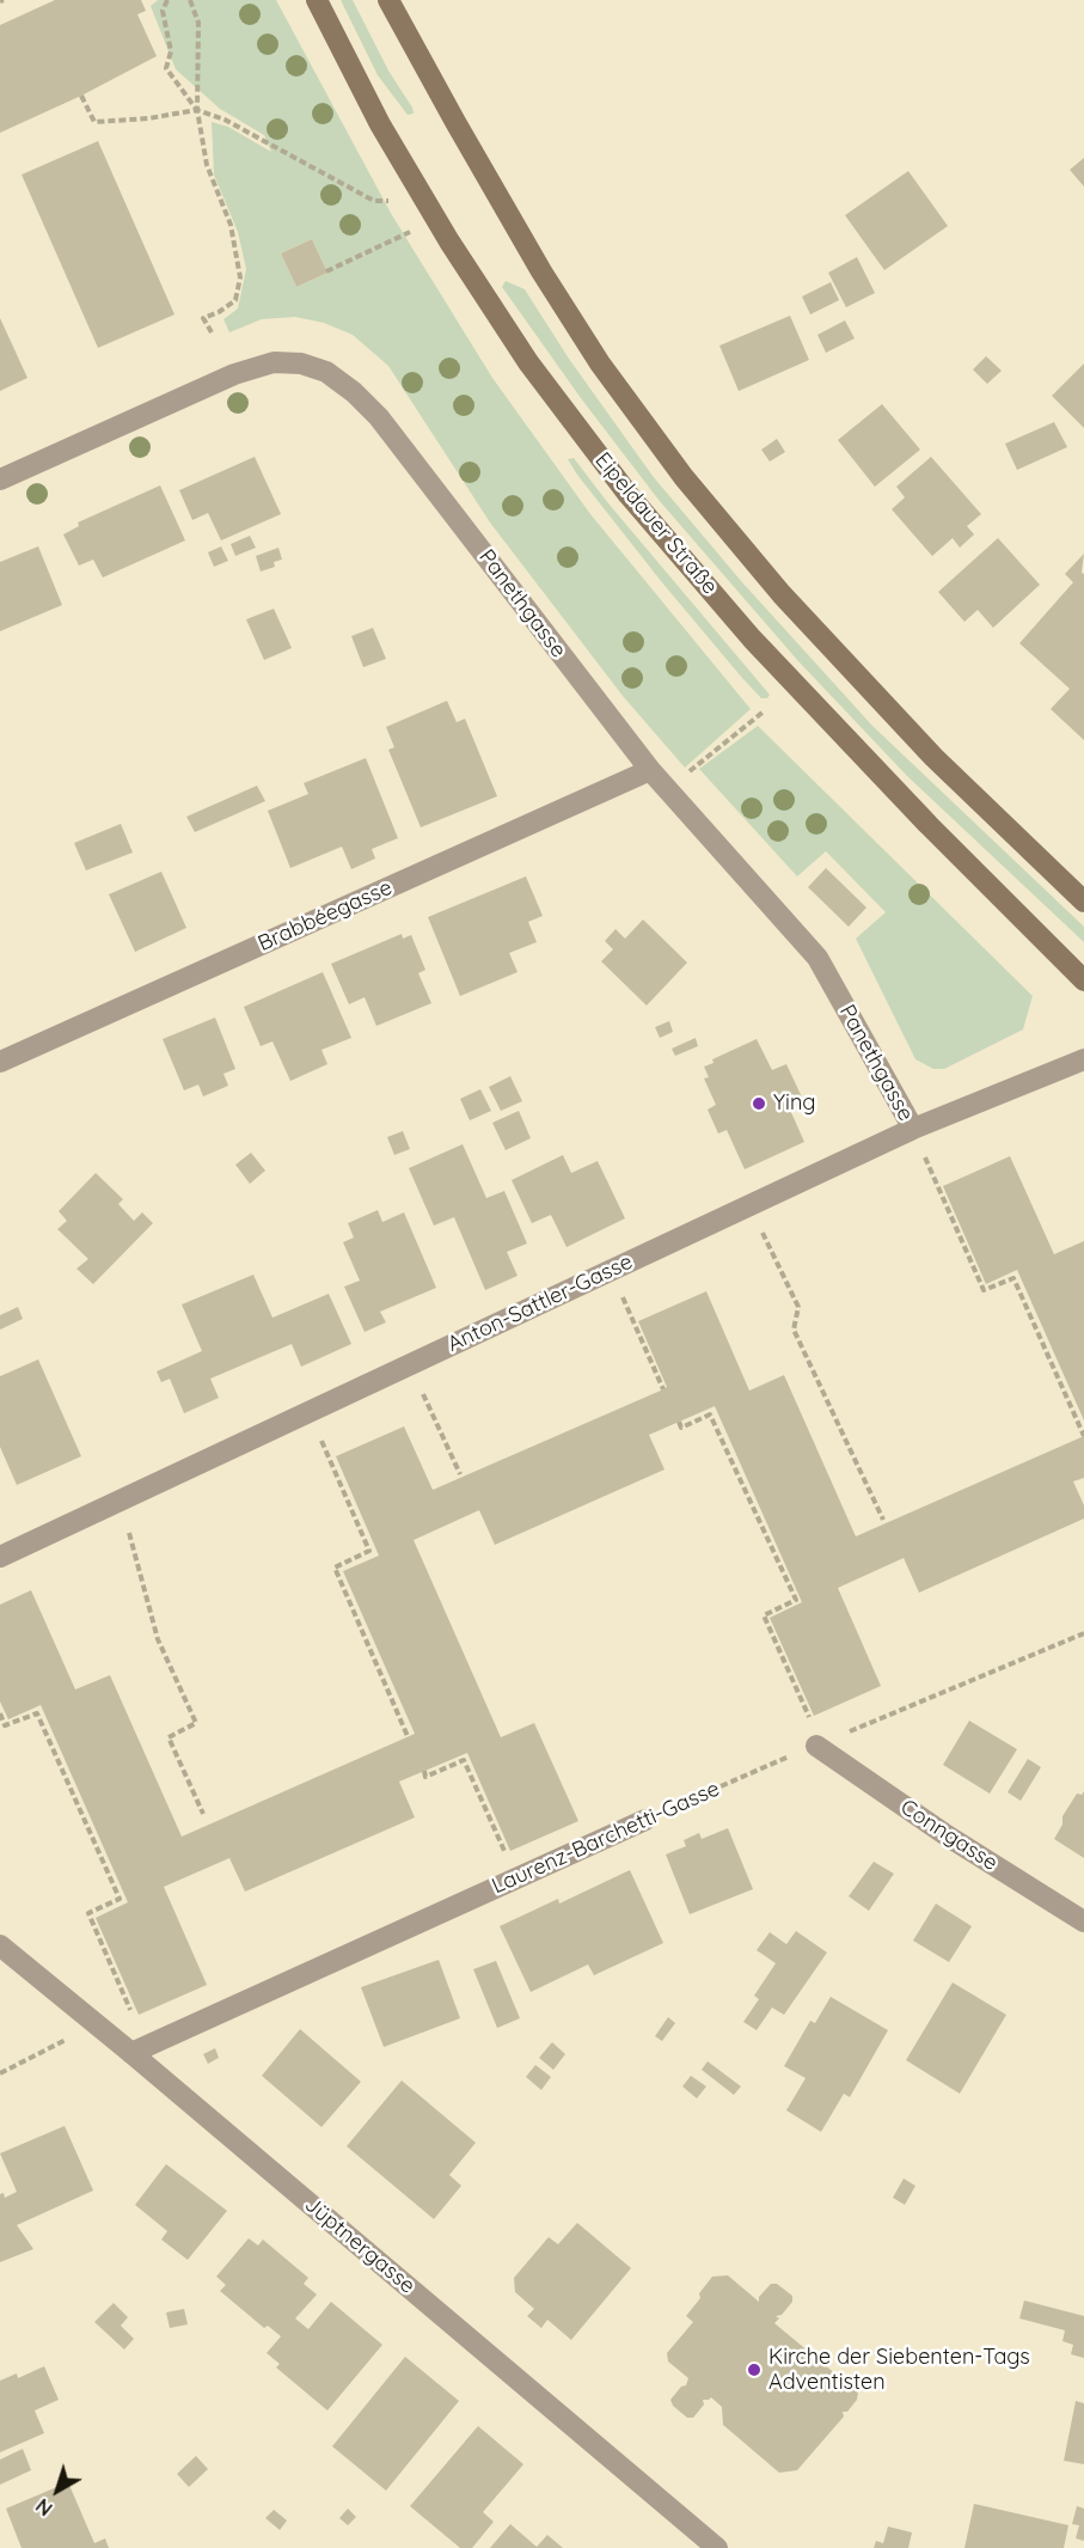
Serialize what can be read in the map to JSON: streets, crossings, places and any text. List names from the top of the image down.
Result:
{
  "streets": {
    "main road": ["Eipeldauer Straße"],
    "street": [
      "Panethgasse",
      "Brabbéegasse",
      "Anton-Sattler-Gasse",
      "Conngasse",
      "Laurenz-Barchetti-Gasse",
      "Jüptnergasse"
    ]
  },
  "crossings": [
    ["Panethgasse", "Brabbéegasse"],
    ["Panethgasse", "Anton-Sattler-Gasse"],
    ["Conngasse", "Laurenz-Barchetti-Gasse"],
    ["Laurenz-Barchetti-Gasse", "Jüptnergasse"]
  ],
  "places": ["Ying", "Kirche der Siebenten-Tags Adventisten"],
  "north": "bottom left"
}
